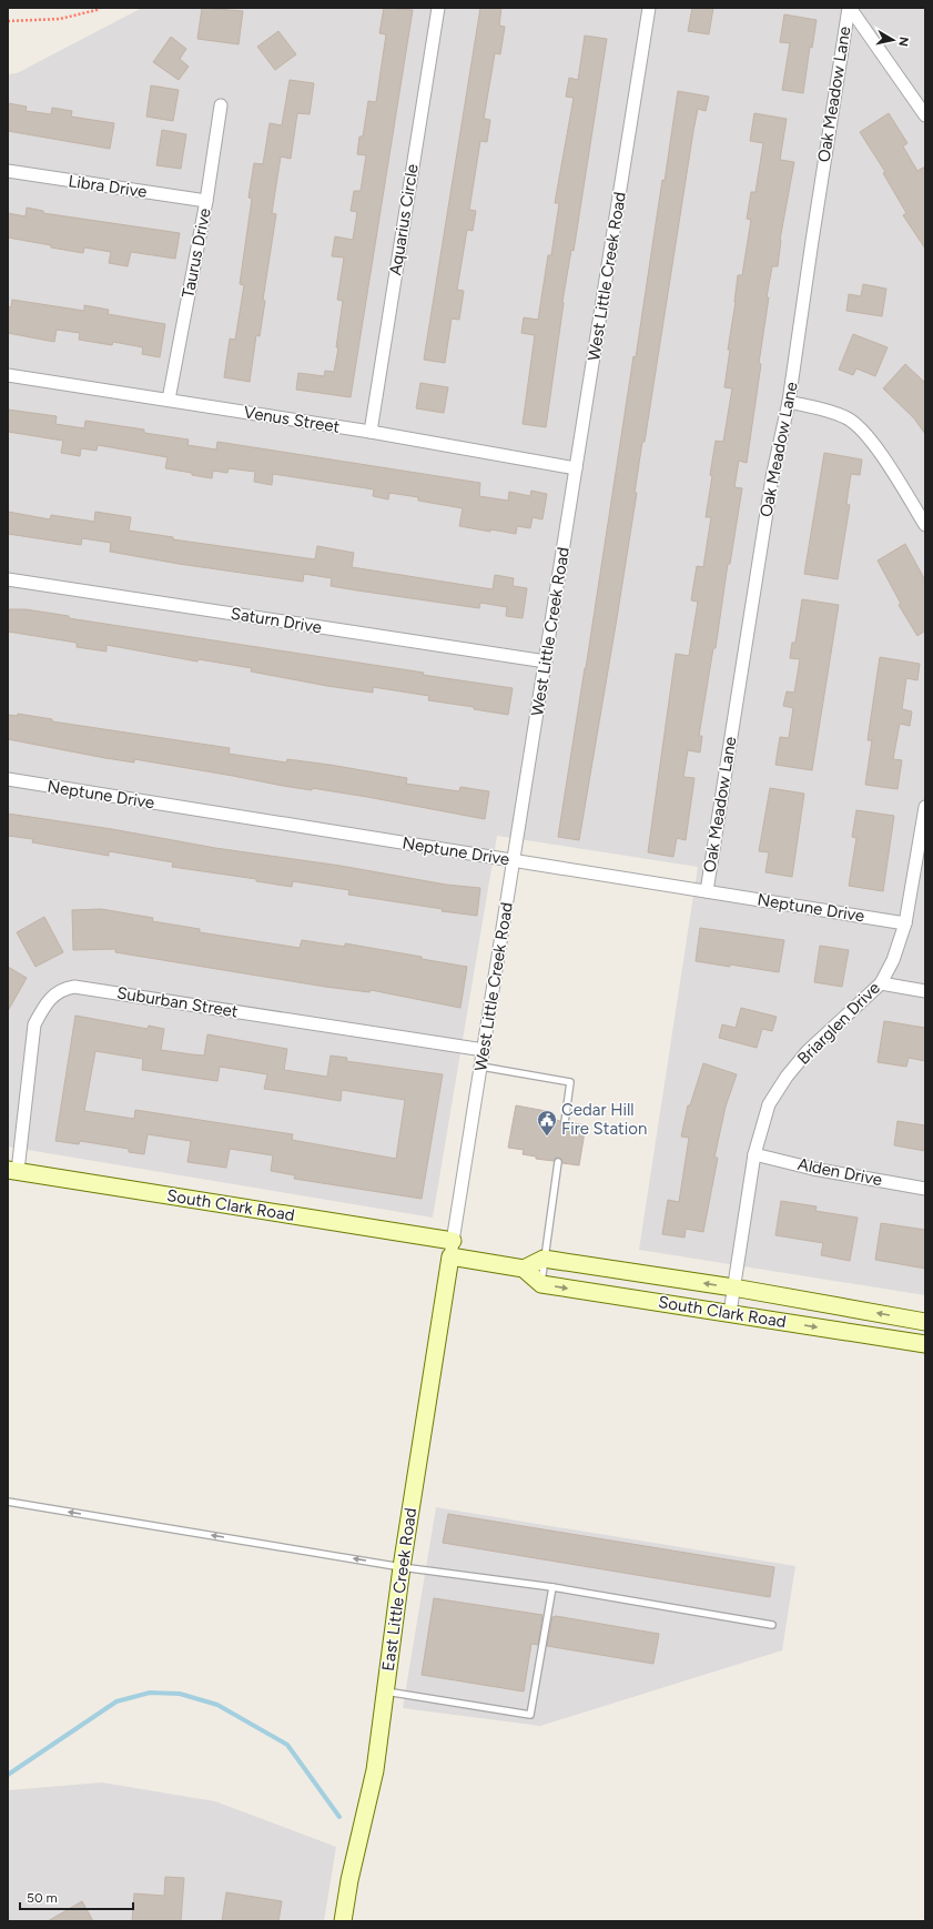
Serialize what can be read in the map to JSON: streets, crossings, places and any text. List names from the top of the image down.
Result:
{
  "streets": {
    "street": [
      "Oak Meadow Lane",
      "Libra Drive",
      "Aquarius Circle",
      "Taurus Drive",
      "West Little Creek Road",
      "Venus Street",
      "Saturn Drive",
      "Neptune Drive",
      "Suburban Street",
      "Briarglen Drive",
      "Alden Drive",
      "South Clark Road",
      "East Little Creek Road"
    ]
  },
  "crossings": [
    ["Oak Meadow Lane", "Neptune Drive"],
    ["Libra Drive", "Taurus Drive"],
    ["Aquarius Circle", "Venus Street"],
    ["Taurus Drive", "Venus Street"],
    ["West Little Creek Road", "Venus Street"],
    ["West Little Creek Road", "Saturn Drive"],
    ["West Little Creek Road", "Neptune Drive"],
    ["West Little Creek Road", "Suburban Street"],
    ["West Little Creek Road", "South Clark Road"],
    ["West Little Creek Road", "East Little Creek Road"],
    ["Neptune Drive", "Briarglen Drive"],
    ["Suburban Street", "South Clark Road"],
    ["Briarglen Drive", "Alden Drive"],
    ["Briarglen Drive", "South Clark Road"],
    ["South Clark Road", "East Little Creek Road"]
  ],
  "places": {
    "public building": ["Cedar Hill Fire Station"]
  },
  "scale_bar": "50 m",
  "north": "right"
}
